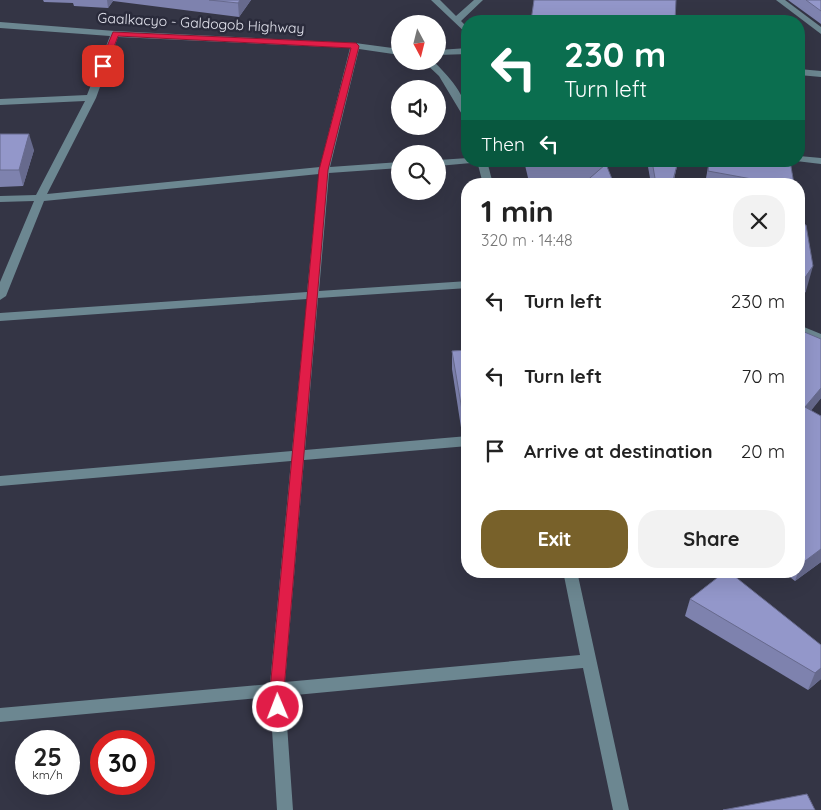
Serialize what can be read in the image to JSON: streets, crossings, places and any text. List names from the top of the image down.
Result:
{
  "streets": {
    "street": ["Gaalkacyo - Galdogob Highway"]
  },
  "north": "bottom",
  "page": {
    "turn": ["230 m", "Turn left"],
    "then": "Then",
    "heading": ["1 min", "320 m · 14:48"],
    "list": [
      {
        "name": "Turn left",
        "value": "230 m"
      },
      {
        "name": "Turn left",
        "value": "70 m"
      },
      {
        "name": "Arrive at destination",
        "value": "20 m"
      }
    ],
    "buttons": ["Exit", "Share"],
    "speed": "25 km/h",
    "limit": "30"
  }
}
